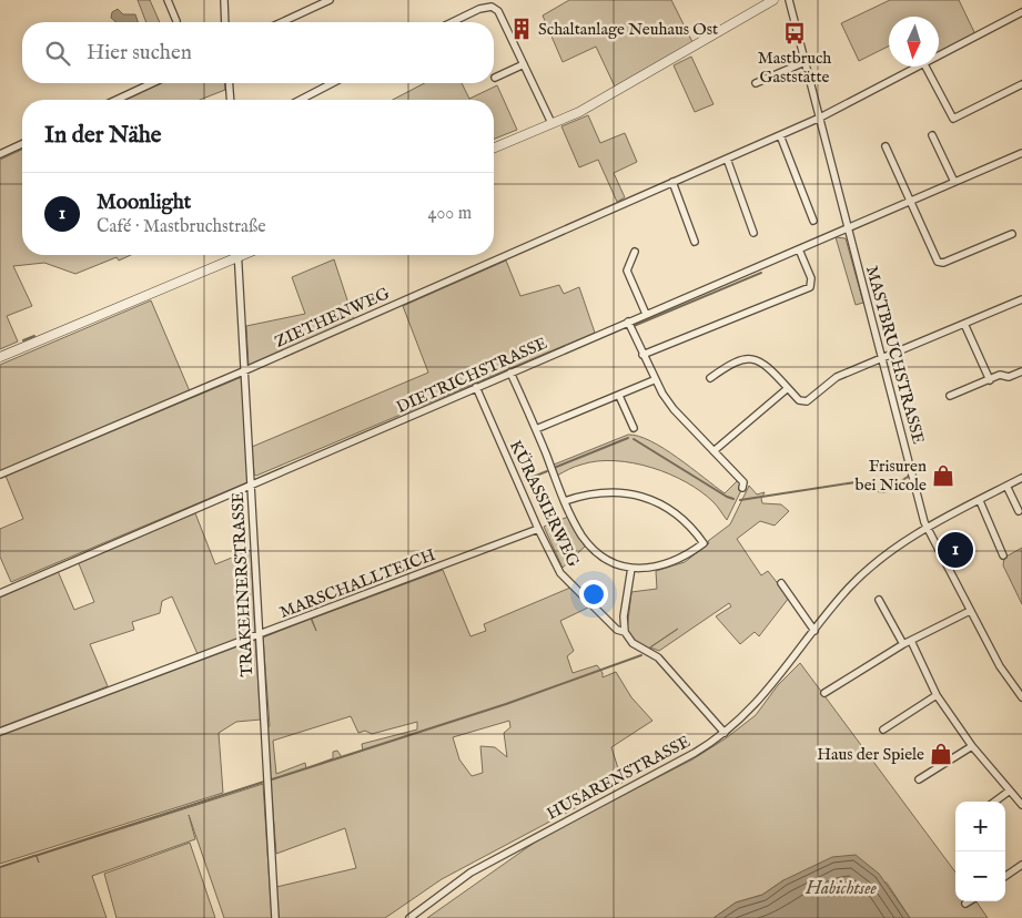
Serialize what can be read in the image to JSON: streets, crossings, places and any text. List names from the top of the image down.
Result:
{
  "streets": {
    "street": [
      "ZIETHENWEG",
      "MASTBRUCHSTRASSE",
      "DIETRICHSTRASSE",
      "KÜRASSIERWEG",
      "MARSCHALLTEICH",
      "TRAKEHNERSTRASSE",
      "HUSARENSTRASSE"
    ]
  },
  "crossings": [
    ["ZIETHENWEG", "MASTBRUCHSTRASSE"],
    ["ZIETHENWEG", "TRAKEHNERSTRASSE"],
    ["MASTBRUCHSTRASSE", "DIETRICHSTRASSE"],
    ["MASTBRUCHSTRASSE", "HUSARENSTRASSE"],
    ["DIETRICHSTRASSE", "KÜRASSIERWEG"],
    ["DIETRICHSTRASSE", "TRAKEHNERSTRASSE"],
    ["KÜRASSIERWEG", "MARSCHALLTEICH"],
    ["KÜRASSIERWEG", "HUSARENSTRASSE"],
    ["MARSCHALLTEICH", "TRAKEHNERSTRASSE"]
  ],
  "water": ["Habichtsee"],
  "places": {
    "building": ["Schaltanlage Neuhaus Ost"],
    "bus stop": ["Mastbruch Gaststätte"],
    "shop": ["Frisuren bei Nicole", "Haus der Spiele"]
  },
  "north": "bottom",
  "page": {
    "search": "Hier suchen",
    "heading": "In der Nähe",
    "list": [
      {
        "mark": "1",
        "name": "Moonlight",
        "note": "Café · Mastbruchstraße",
        "value": "400 m"
      }
    ],
    "pins": "1",
    "map_buttons": ["+", "−"]
  }
}
